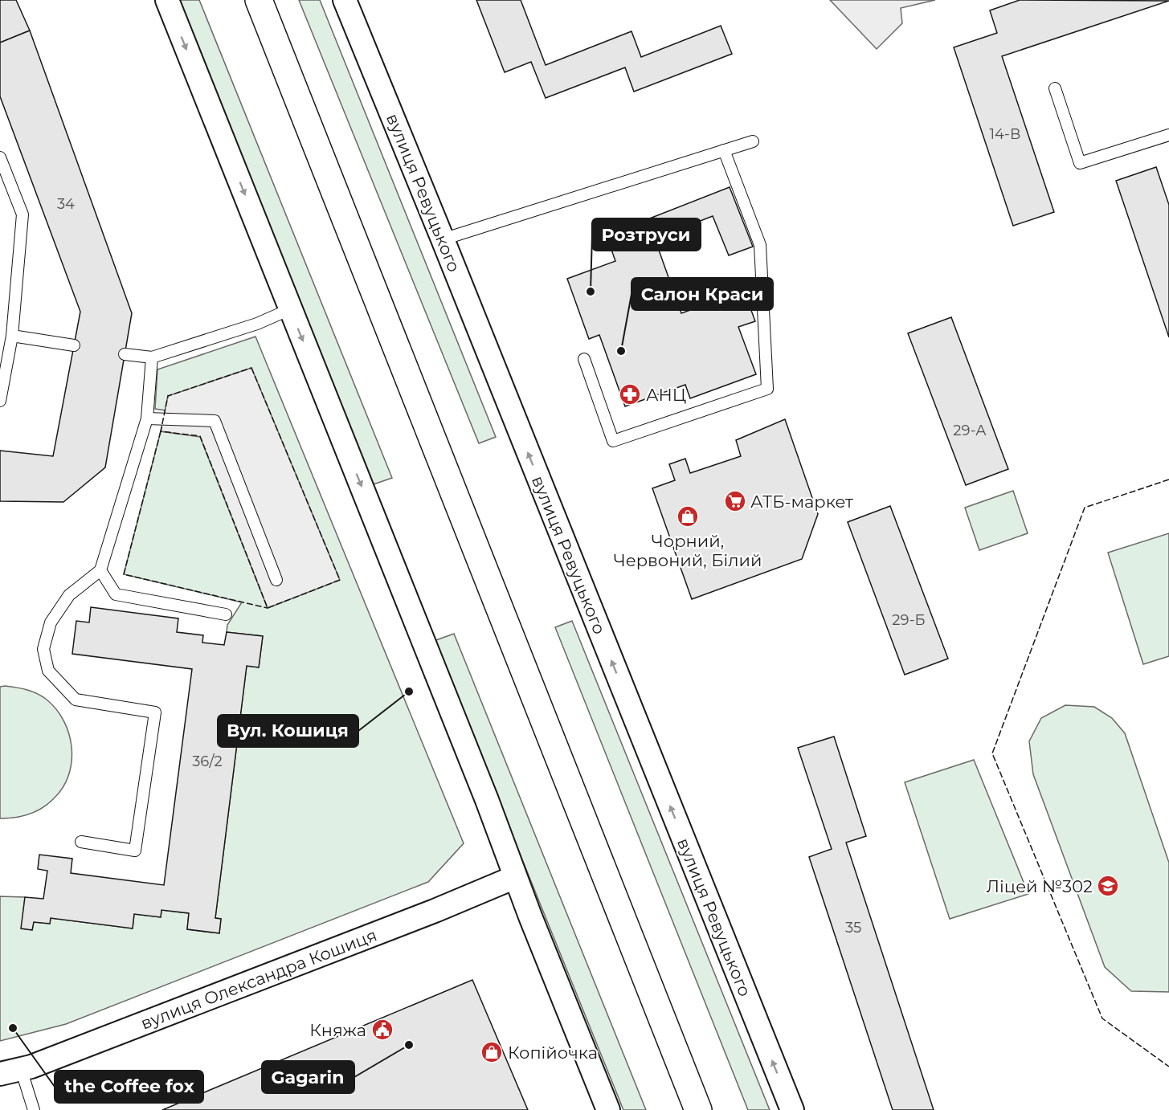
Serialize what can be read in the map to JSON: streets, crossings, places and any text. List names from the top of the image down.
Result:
{
  "streets": {
    "street": ["вулиця Ревуцького", "вулиця Олександра Кошиця"]
  },
  "places": {
    "other": [
      "Розтруси",
      "Салон Краси",
      "Вул. Кошиця",
      "the Coffee fox",
      "Gagarin"
    ],
    "pharmacy": ["АНЦ"],
    "supermarket": ["АТБ-маркет"],
    "shop": ["Чорний, Червоний, Білий", "Копійочка"],
    "school or university": ["Ліцей №302"],
    "public building": ["Княжа"]
  },
  "house_numbers": [
    "14-В",
    "34",
    "29-А",
    "29-Б",
    "36/2",
    "35"
  ]
}
